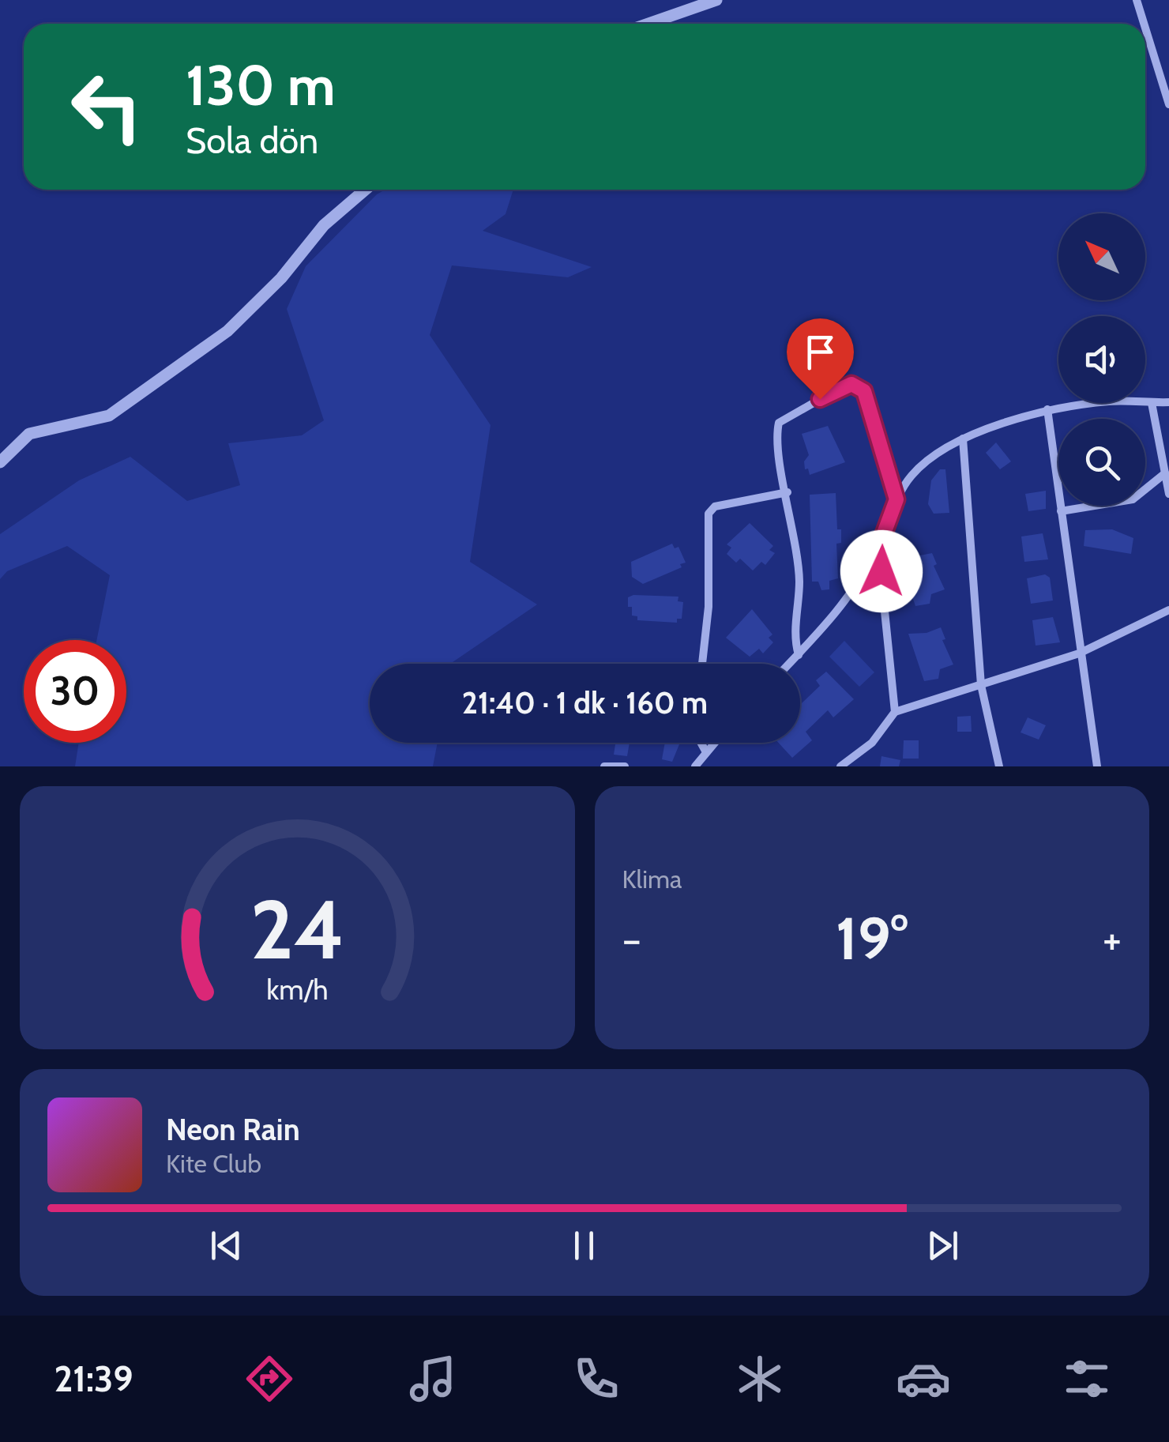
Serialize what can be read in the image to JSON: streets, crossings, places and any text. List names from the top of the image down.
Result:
{
  "north": "top left",
  "page": {
    "turn": ["130 m", "Sola dön"],
    "limit": "30",
    "trip": "21:40 · 1 dk · 160 m",
    "tile": "Klima",
    "heat": ["−", "19°", "+"],
    "song": ["Neon Rain", "Kite Club"],
    "tabs": "21:39",
    "gauge": ["24", "km/h"]
  }
}
